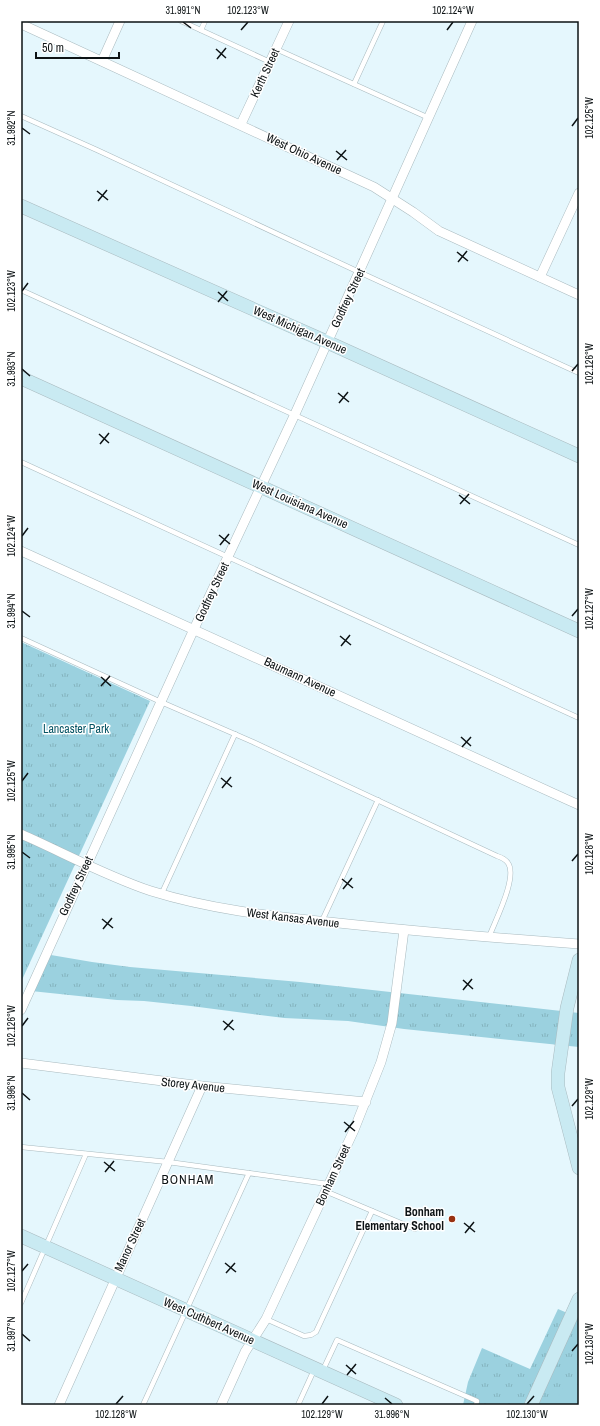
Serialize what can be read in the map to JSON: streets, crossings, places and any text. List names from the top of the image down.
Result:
{
  "streets": {
    "street": [
      "Kerth Street",
      "West Ohio Avenue",
      "Godfrey Street",
      "West Michigan Avenue",
      "West Louisiana Avenue",
      "Baumann Avenue",
      "West Kansas Avenue",
      "Storey Avenue",
      "Bonham Street",
      "Manor Street",
      "West Cuthbert Avenue"
    ]
  },
  "crossings": [
    ["Kerth Street", "West Ohio Avenue"],
    ["West Ohio Avenue", "Godfrey Street"],
    ["Godfrey Street", "West Michigan Avenue"],
    ["Godfrey Street", "West Louisiana Avenue"],
    ["Godfrey Street", "Baumann Avenue"],
    ["Godfrey Street", "West Kansas Avenue"],
    ["West Kansas Avenue", "Bonham Street"],
    ["Storey Avenue", "Bonham Street"],
    ["Storey Avenue", "Manor Street"],
    ["Bonham Street", "West Cuthbert Avenue"],
    ["Manor Street", "West Cuthbert Avenue"]
  ],
  "districts": ["BONHAM"],
  "parks": ["Lancaster Park"],
  "places": ["Bonham Elementary School"],
  "scale_bar": "50 m",
  "coordinates": [
    "31.991°N",
    "102.123°W",
    "102.124°W",
    "102.125°W",
    "31.992°N",
    "102.126°W",
    "31.993°N",
    "102.127°W",
    "31.994°N",
    "31.995°N",
    "102.128°W",
    "31.996°N",
    "102.129°W",
    "31.997°N",
    "102.130°W"
  ]
}
